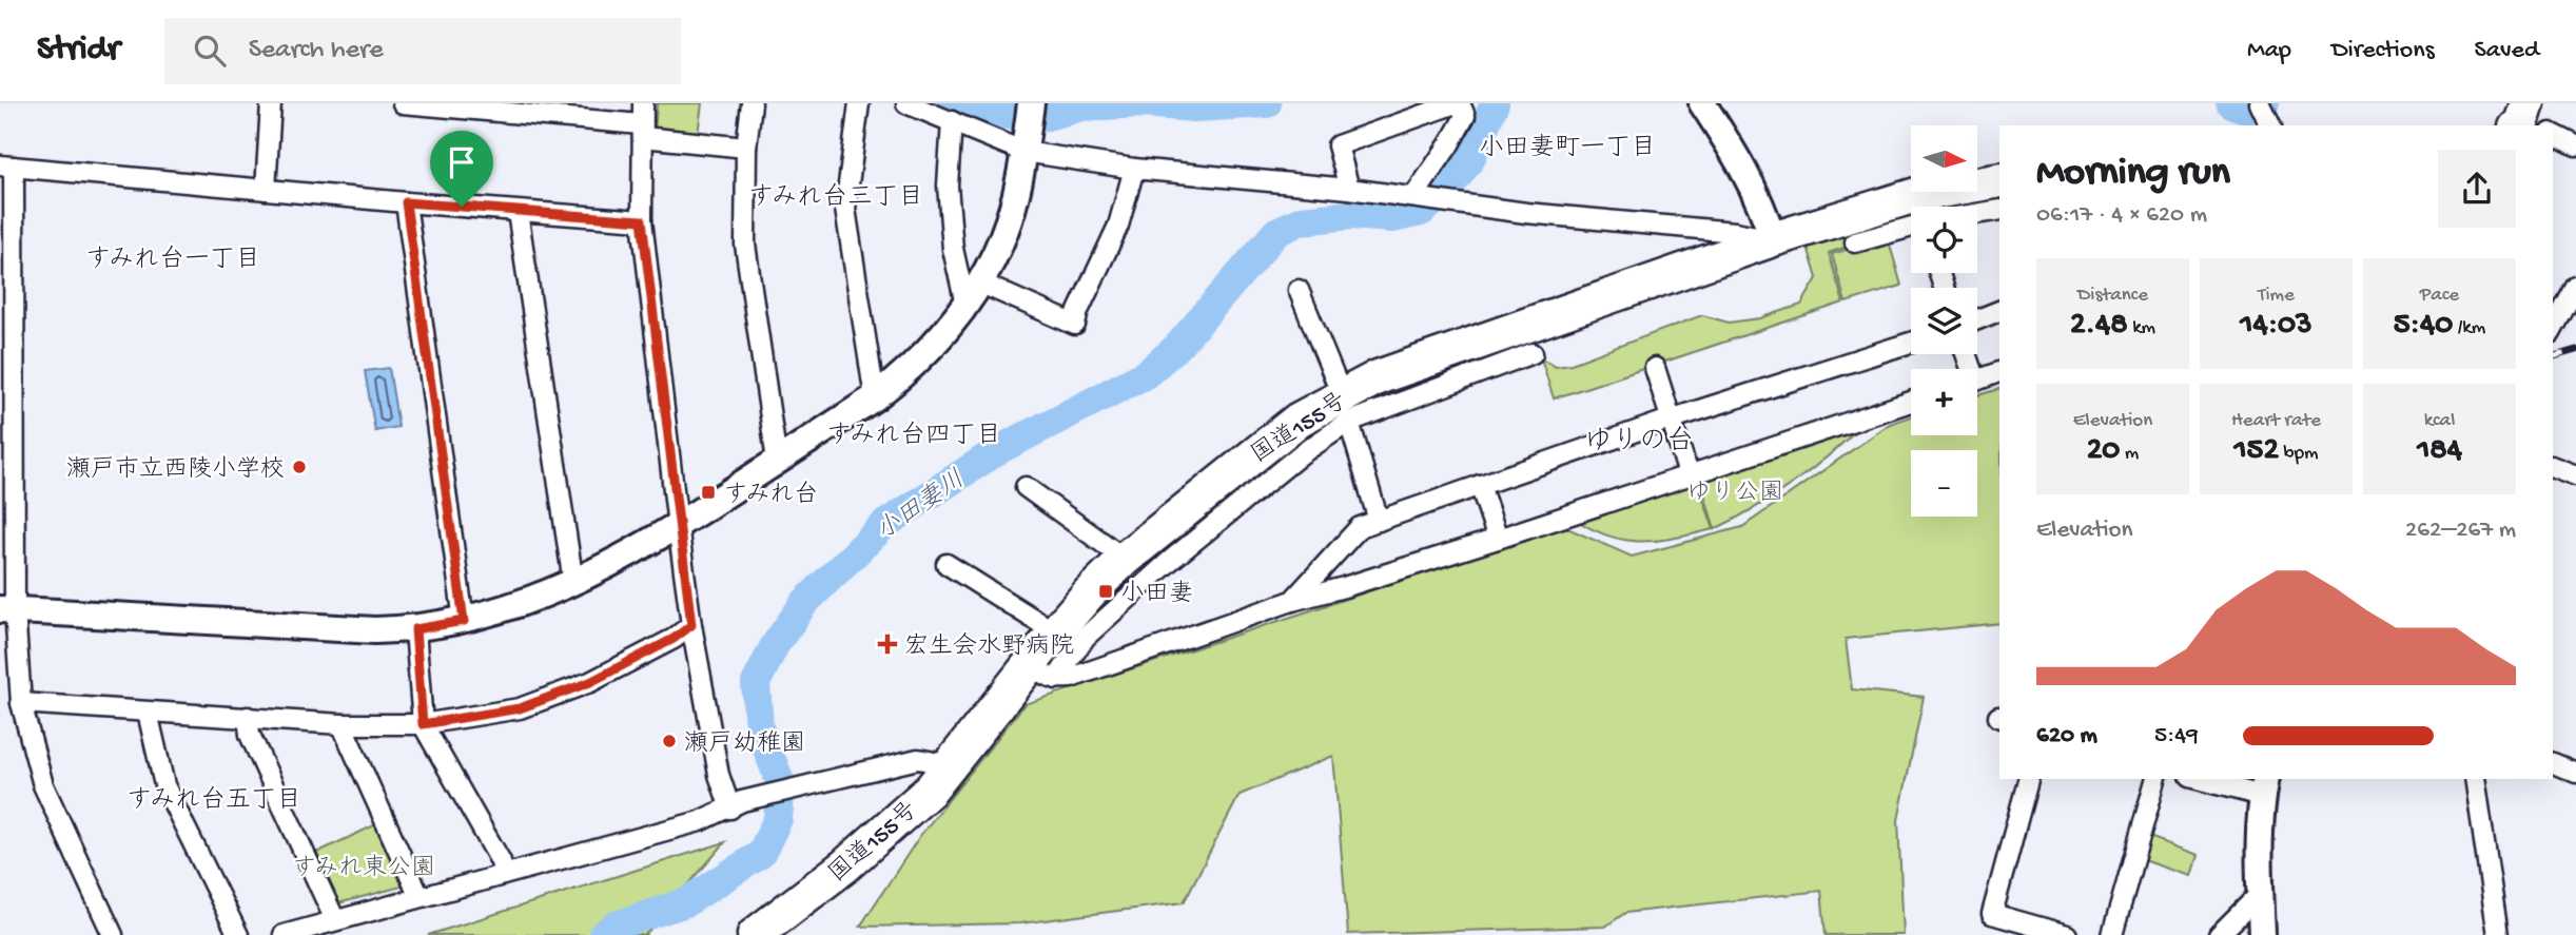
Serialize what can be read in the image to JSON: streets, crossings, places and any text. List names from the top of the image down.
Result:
{
  "streets": {
    "highway": ["国道155号"]
  },
  "districts": [
    "小田妻町一丁目",
    "すみれ台三丁目",
    "すみれ台一丁目",
    "すみれ台四丁目",
    "ゆりの台",
    "すみれ台五丁目"
  ],
  "water": ["小田妻川"],
  "parks": ["ゆり公園", "すみれ東公園"],
  "places": {
    "other": ["瀬戸市立西陵小学校", "瀬戸幼稚園"],
    "transit": ["すみれ台", "小田妻"],
    "health": ["宏生会水野病院"]
  },
  "north": "right",
  "page": {
    "header": "Stridr",
    "search": "Search here",
    "nav": ["Map", "Directions", "Saved"],
    "map_buttons": ["+", "−"],
    "heading": ["Morning run", "06:17 · 4 × 620 m"],
    "stats": [
      ["Distance", "2.48 km"],
      ["Time", "14:03"],
      ["Pace", "5:40 /km"],
      ["Elevation", "20 m"],
      ["Heart rate", "152 bpm"],
      ["kcal", "184"]
    ],
    "chart": ["Elevation", "262–267 m"],
    "list": [
      {
        "name": "620 m",
        "note": "5:49"
      }
    ]
  }
}
